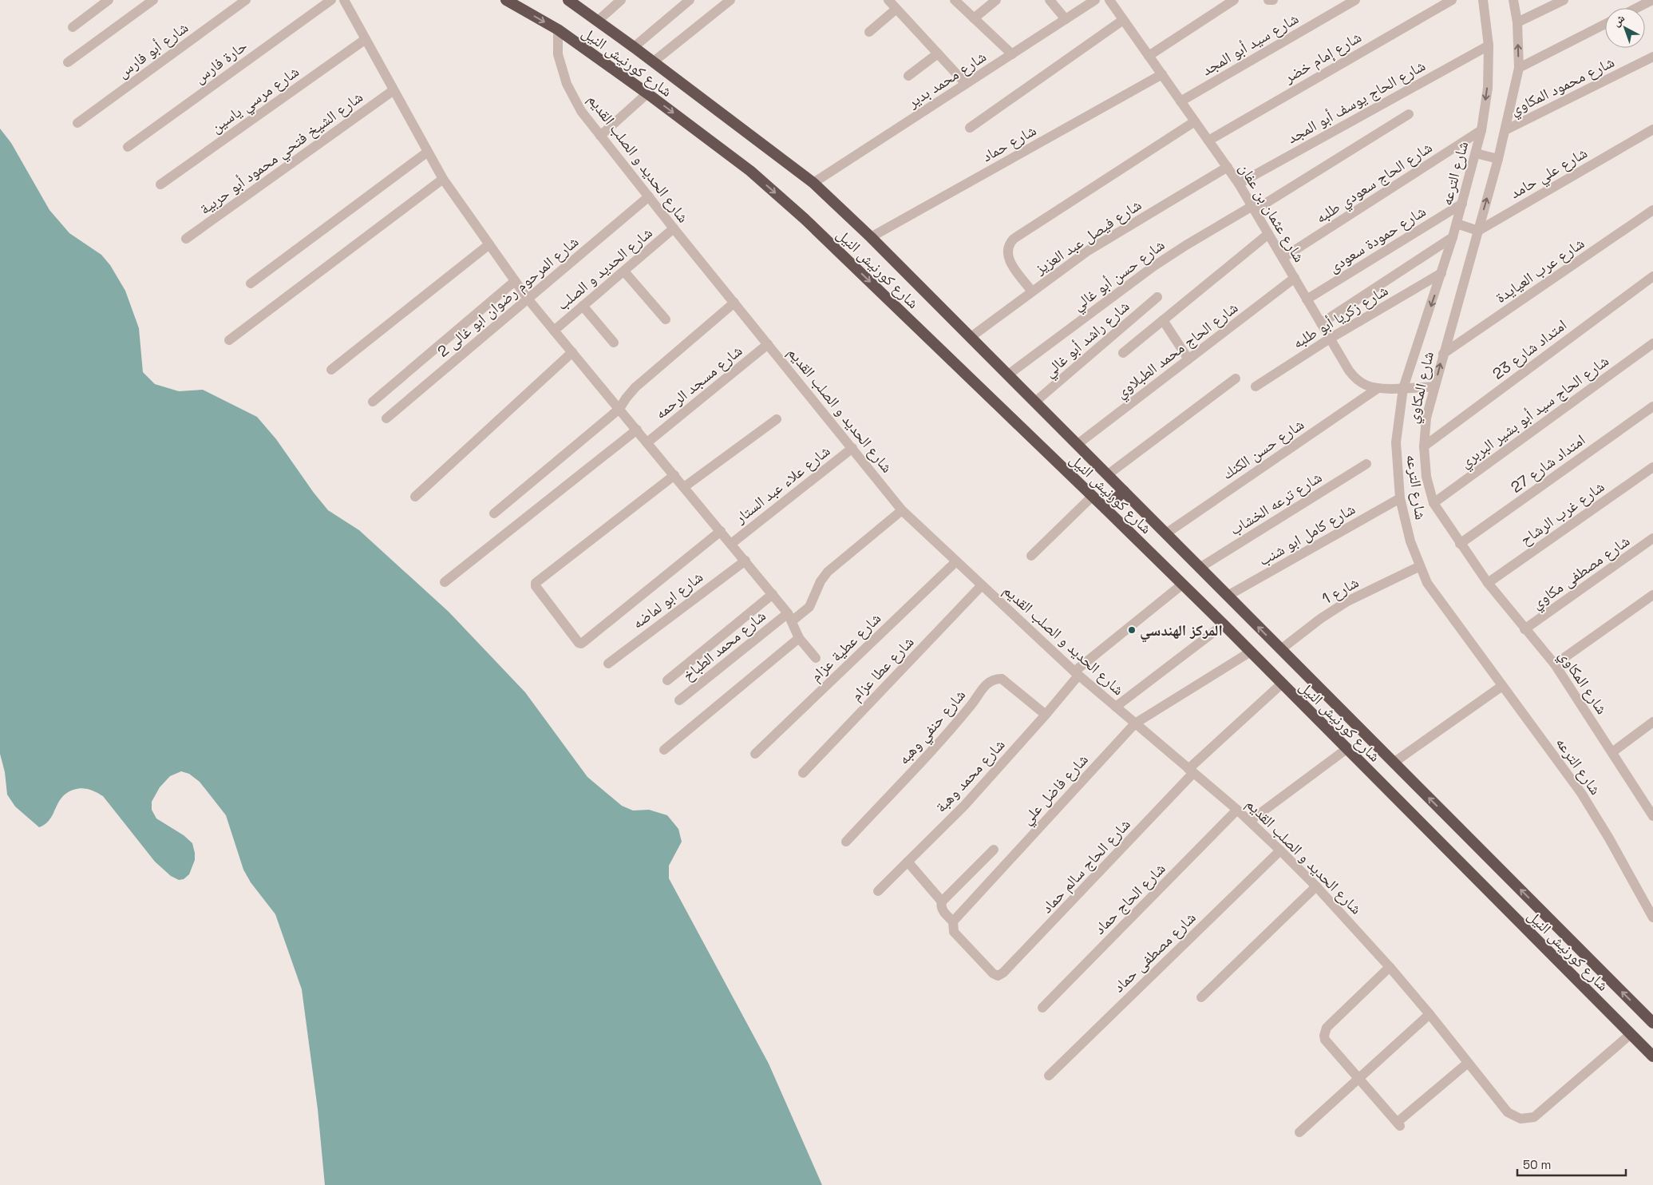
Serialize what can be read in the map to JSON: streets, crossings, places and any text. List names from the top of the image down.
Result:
{
  "streets": {
    "highway": ["شارع كورنيش النيل"],
    "street": [
      "شارع سيد أبو المجد",
      "شارع أبو فارس",
      "شارع إمام خضر",
      "حارة فارس",
      "شارع محمد بدير",
      "شارع محمود المكاوي",
      "شارع مرسي ياسين",
      "شارع الحاج يوسف أبو المجد",
      "شارع حماد",
      "شارع الشيخ فتحي محمود أبو حربية",
      "شارع الحديد و الصلب القديم",
      "شارع علي حامد",
      "شارع الترعه",
      "شارع الحاج سعودي طلبه",
      "شارع عثمان بن عفان",
      "شارع فيصل عبد العزيز",
      "شارع حمودة سعودى",
      "شارع الحديد و الصلب",
      "شارع عرب العيايدة",
      "شارع حسن أبو غالي",
      "شارع المرحوم رضوان ابو غالى 2",
      "شارع زكريا أبو طلبه",
      "شارع راشد أبو غالي",
      "امتداد شارع 23",
      "شارع الحاج محمد الطبلاوي",
      "شارع مسجد الرحمه",
      "شارع المكاوي",
      "شارع الحاج سيد أبو بشير البربري",
      "شارع حسن الكنك",
      "امتداد شارع 27",
      "شارع علاء عبد الستار",
      "شارع ترعه الخشاب",
      "شارع غرب الرشاح",
      "شارع كامل ابو شنب",
      "شارع مصطفى مكاوي",
      "شارع 1",
      "شارع ابو لماضه",
      "شارع محمد الطباخ",
      "شارع عطية عزام",
      "شارع عطا عزام",
      "شارع حنفي وهبه",
      "شارع محمد وهبة",
      "شارع فاضل علي",
      "شارع الحاج سالم حماد",
      "شارع الحاج حماد",
      "شارع مصطفى حماد"
    ]
  },
  "crossings": [
    ["شارع سيد أبو المجد", "شارع عثمان بن عفان"],
    ["شارع إمام خضر", "شارع عثمان بن عفان"],
    ["شارع كورنيش النيل", "شارع محمد بدير"],
    ["شارع كورنيش النيل", "شارع حماد"],
    ["شارع كورنيش النيل", "شارع الحديد و الصلب القديم"],
    ["شارع كورنيش النيل", "شارع فيصل عبد العزيز"],
    ["شارع كورنيش النيل", "شارع حسن أبو غالي"],
    ["شارع كورنيش النيل", "شارع راشد أبو غالي"],
    ["شارع كورنيش النيل", "شارع الحاج محمد الطبلاوي"],
    ["شارع كورنيش النيل", "شارع حسن الكنك"],
    ["شارع كورنيش النيل", "شارع ترعه الخشاب"],
    ["شارع كورنيش النيل", "شارع كامل ابو شنب"],
    ["شارع كورنيش النيل", "شارع 1"],
    ["شارع كورنيش النيل", "شارع محمد وهبة"],
    ["شارع كورنيش النيل", "شارع فاضل علي"],
    ["شارع كورنيش النيل", "شارع الحاج سالم حماد"],
    ["شارع محمود المكاوي", "شارع المكاوي"],
    ["شارع الحاج يوسف أبو المجد", "شارع الترعه"],
    ["شارع الحاج يوسف أبو المجد", "شارع عثمان بن عفان"],
    ["شارع حماد", "شارع عثمان بن عفان"],
    ["شارع الحديد و الصلب القديم", "شارع الحديد و الصلب"],
    ["شارع الحديد و الصلب القديم", "شارع المرحوم رضوان ابو غالى 2"],
    ["شارع الحديد و الصلب القديم", "شارع مسجد الرحمه"],
    ["شارع الحديد و الصلب القديم", "شارع علاء عبد الستار"],
    ["شارع الحديد و الصلب القديم", "شارع محمد الطباخ"],
    ["شارع الحديد و الصلب القديم", "شارع عطية عزام"],
    ["شارع الحديد و الصلب القديم", "شارع عطا عزام"],
    ["شارع الحديد و الصلب القديم", "شارع محمد وهبة"],
    ["شارع الحديد و الصلب القديم", "شارع فاضل علي"],
    ["شارع الحديد و الصلب القديم", "شارع الحاج سالم حماد"],
    ["شارع الحديد و الصلب القديم", "شارع الحاج حماد"],
    ["شارع الحديد و الصلب القديم", "شارع مصطفى حماد"],
    ["شارع علي حامد", "شارع المكاوي"],
    ["شارع الترعه", "شارع الحاج سعودي طلبه"],
    ["شارع الترعه", "شارع عثمان بن عفان"],
    ["شارع الترعه", "شارع حمودة سعودى"],
    ["شارع الترعه", "شارع زكريا أبو طلبه"],
    ["شارع الترعه", "شارع كامل ابو شنب"],
    ["شارع الترعه", "شارع 1"],
    ["شارع الحاج سعودي طلبه", "شارع عثمان بن عفان"],
    ["شارع عثمان بن عفان", "شارع فيصل عبد العزيز"],
    ["شارع عثمان بن عفان", "شارع حمودة سعودى"],
    ["شارع عثمان بن عفان", "شارع حسن أبو غالي"],
    ["شارع عثمان بن عفان", "شارع زكريا أبو طلبه"],
    ["شارع عثمان بن عفان", "شارع الحاج محمد الطبلاوي"],
    ["شارع عثمان بن عفان", "شارع المكاوي"],
    ["شارع عثمان بن عفان", "شارع حسن الكنك"],
    ["شارع عرب العيايدة", "شارع المكاوي"],
    ["امتداد شارع 23", "شارع المكاوي"],
    ["شارع المكاوي", "شارع الحاج سيد أبو بشير البربري"],
    ["شارع المكاوي", "امتداد شارع 27"],
    ["شارع المكاوي", "شارع غرب الرشاح"],
    ["شارع المكاوي", "شارع مصطفى مكاوي"],
    ["شارع حنفي وهبه", "شارع محمد وهبة"],
    ["شارع فاضل علي", "شارع الحاج سالم حماد"]
  ],
  "places": ["المركز الهندسي"],
  "scale_bar": "50 m",
  "north": "top left"
}
